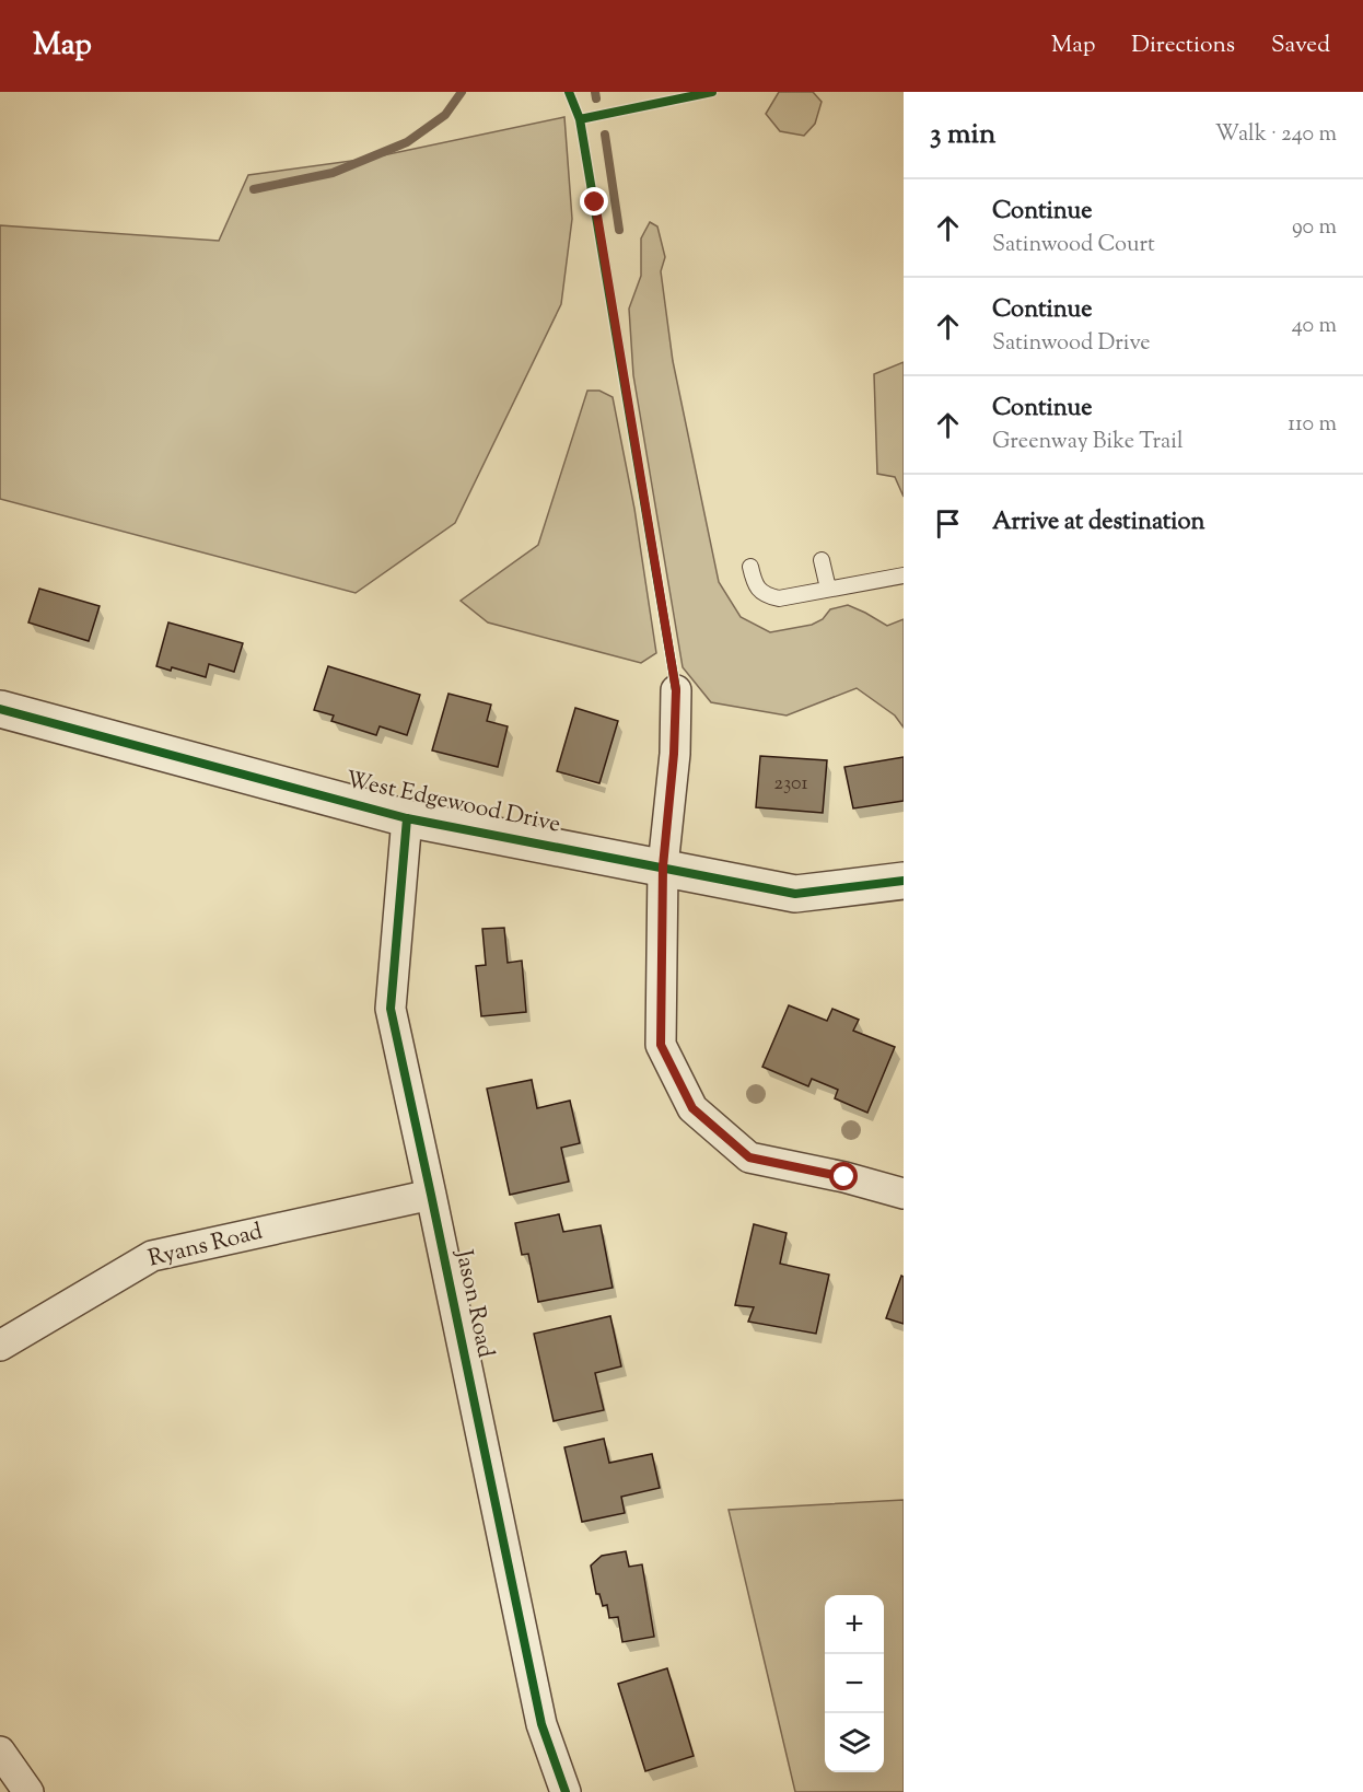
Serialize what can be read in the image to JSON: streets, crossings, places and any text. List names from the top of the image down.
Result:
{
  "streets": {
    "street": ["West Edgewood Drive", "Ryans Road", "Jason Road"]
  },
  "crossings": [
    ["West Edgewood Drive", "Jason Road"],
    ["Ryans Road", "Jason Road"]
  ],
  "house_numbers": ["2301"],
  "page": {
    "header": "Map",
    "nav": ["Map", "Directions", "Saved"],
    "heading": ["3 min", "Walk · 240 m"],
    "list": [
      ["Continue", "Satinwood Court", "90 m"],
      ["Continue", "Satinwood Drive", "40 m"],
      ["Continue", "Greenway Bike Trail", "110 m"],
      "Arrive at destination"
    ],
    "map_buttons": ["+", "−"]
  }
}
